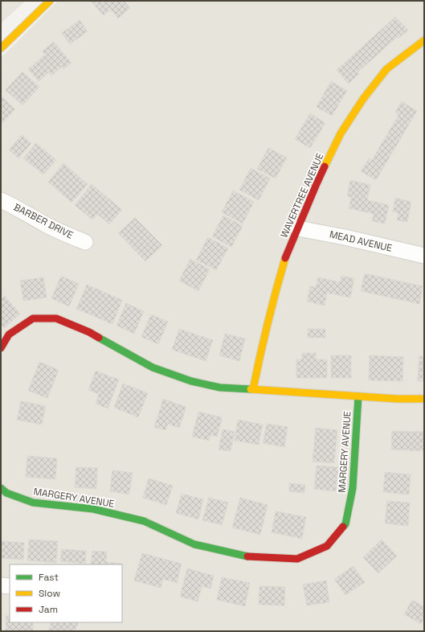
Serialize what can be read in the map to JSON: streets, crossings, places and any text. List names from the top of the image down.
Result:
{
  "streets": {
    "street": [
      "WAVERTREE AVENUE",
      "BARBER DRIVE",
      "MEAD AVENUE",
      "MARGERY AVENUE"
    ]
  },
  "crossings": [
    ["WAVERTREE AVENUE", "MEAD AVENUE"]
  ],
  "legend": ["Fast", "Slow", "Jam"]
}
